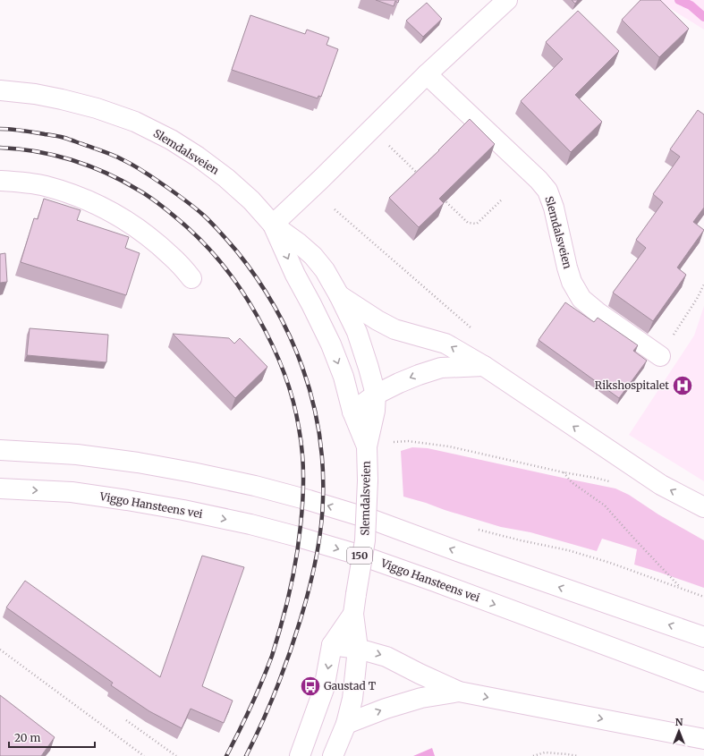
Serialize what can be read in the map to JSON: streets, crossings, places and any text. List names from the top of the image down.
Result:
{
  "streets": {
    "main road": ["Slemdalsveien", "Viggo Hansteens vei", "150"]
  },
  "places": {
    "hospital": ["Rikshospitalet"],
    "bus stop": ["Gaustad T"]
  },
  "scale_bar": "20 m",
  "north": "top"
}
